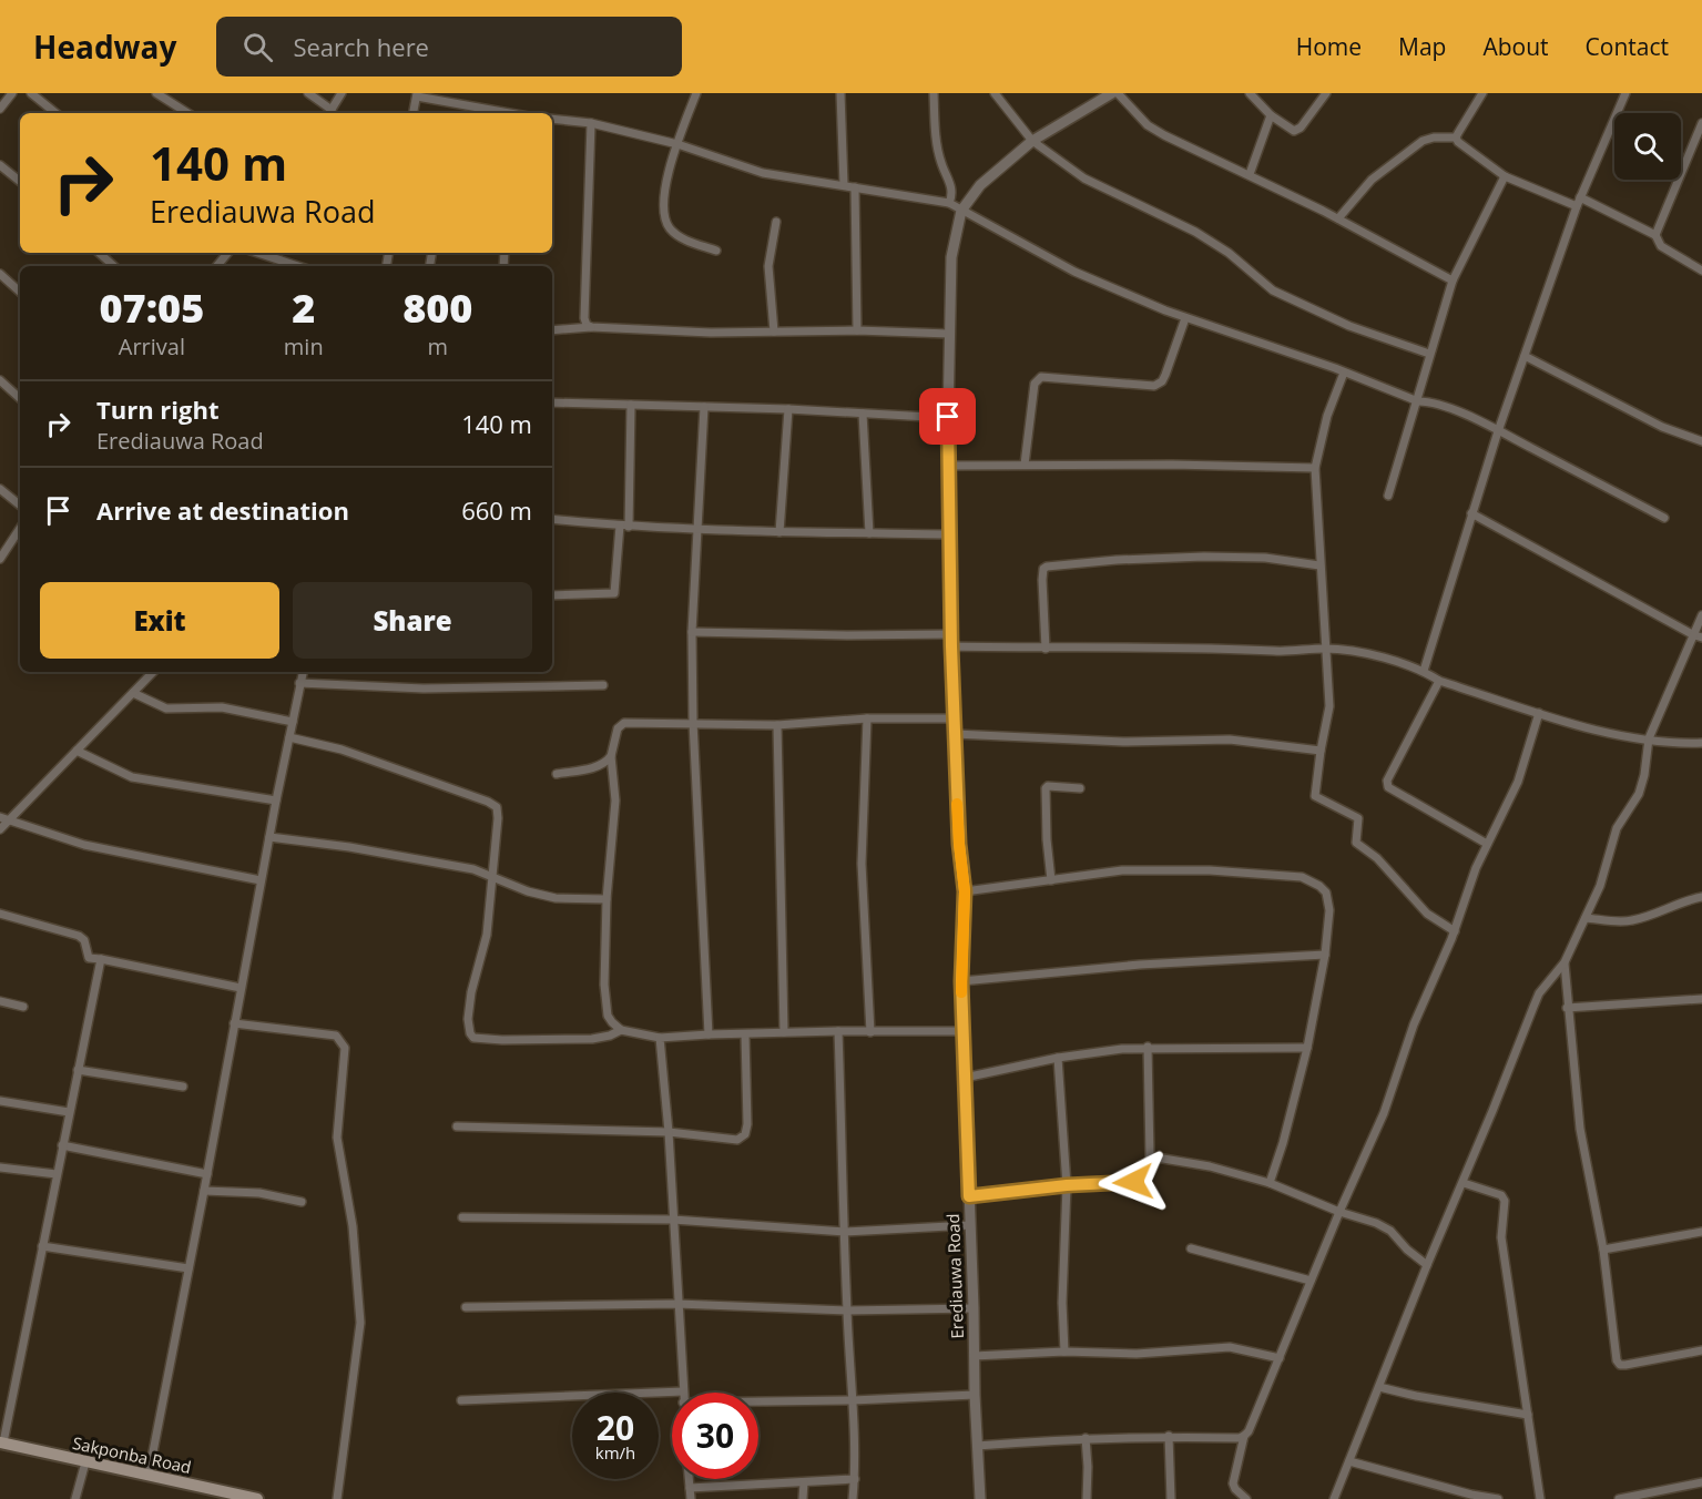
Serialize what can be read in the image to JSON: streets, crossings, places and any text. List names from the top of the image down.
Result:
{
  "streets": {
    "main road": ["Sakponba Road"],
    "street": ["Erediauwa Road"]
  },
  "page": {
    "header": "Headway",
    "search": "Search here",
    "nav": [
      "Home",
      "Map",
      "About",
      "Contact"
    ],
    "turn": ["140 m", "Erediauwa Road"],
    "eta": [
      "07:05",
      "Arrival",
      "2",
      "min",
      "800",
      "m"
    ],
    "list": [
      {
        "name": "Turn right",
        "note": "Erediauwa Road",
        "value": "140 m"
      },
      {
        "name": "Arrive at destination",
        "value": "660 m"
      }
    ],
    "buttons": ["Exit", "Share"],
    "speed": "20 km/h",
    "limit": "30"
  }
}
